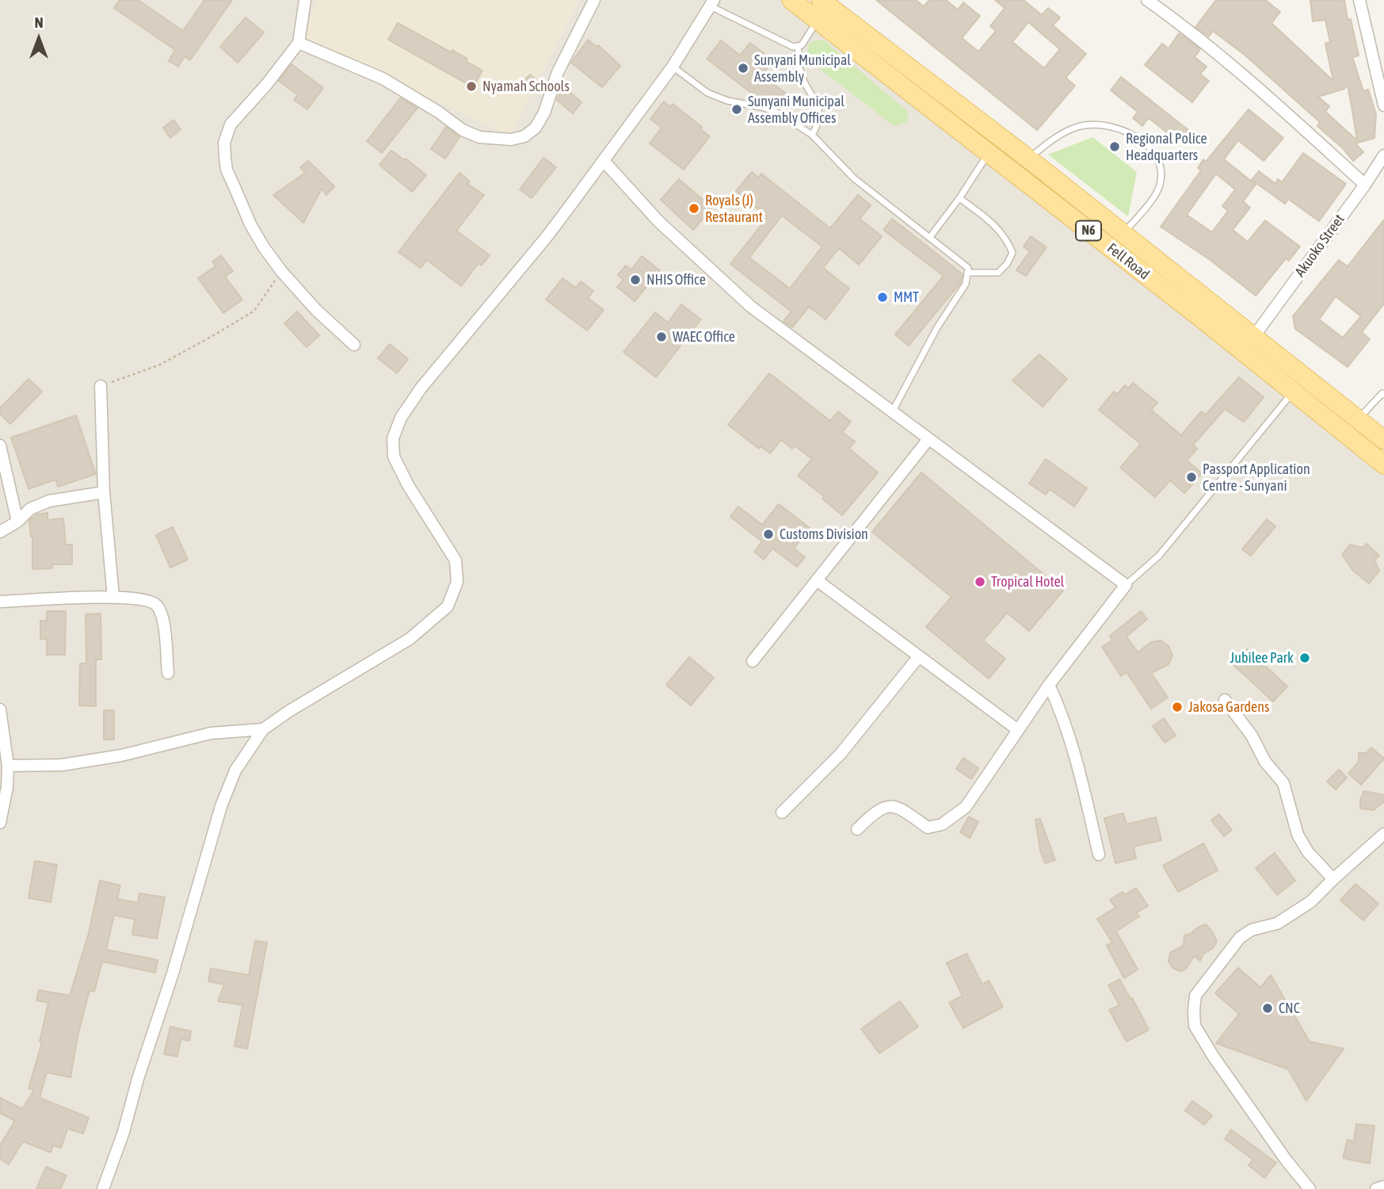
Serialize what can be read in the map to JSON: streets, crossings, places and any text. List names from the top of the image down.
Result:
{
  "streets": {
    "main road": ["N6", "Fell Road"],
    "street": ["Akuoko Street"]
  },
  "crossings": [
    ["Akuoko Street", "Fell Road"]
  ],
  "places": [
    "Sunyani Municipal Assembly",
    "Nyamah Schools",
    "Sunyani Municipal Assembly Offices",
    "Regional Police Headquarters",
    "Royals (J) Restaurant",
    "NHIS Office",
    "MMT",
    "WAEC Office",
    "Passport Application Centre - Sunyani",
    "Customs Division",
    "Tropical Hotel",
    "Jubilee Park",
    "Jakosa Gardens",
    "CNC"
  ],
  "north": "top"
}
